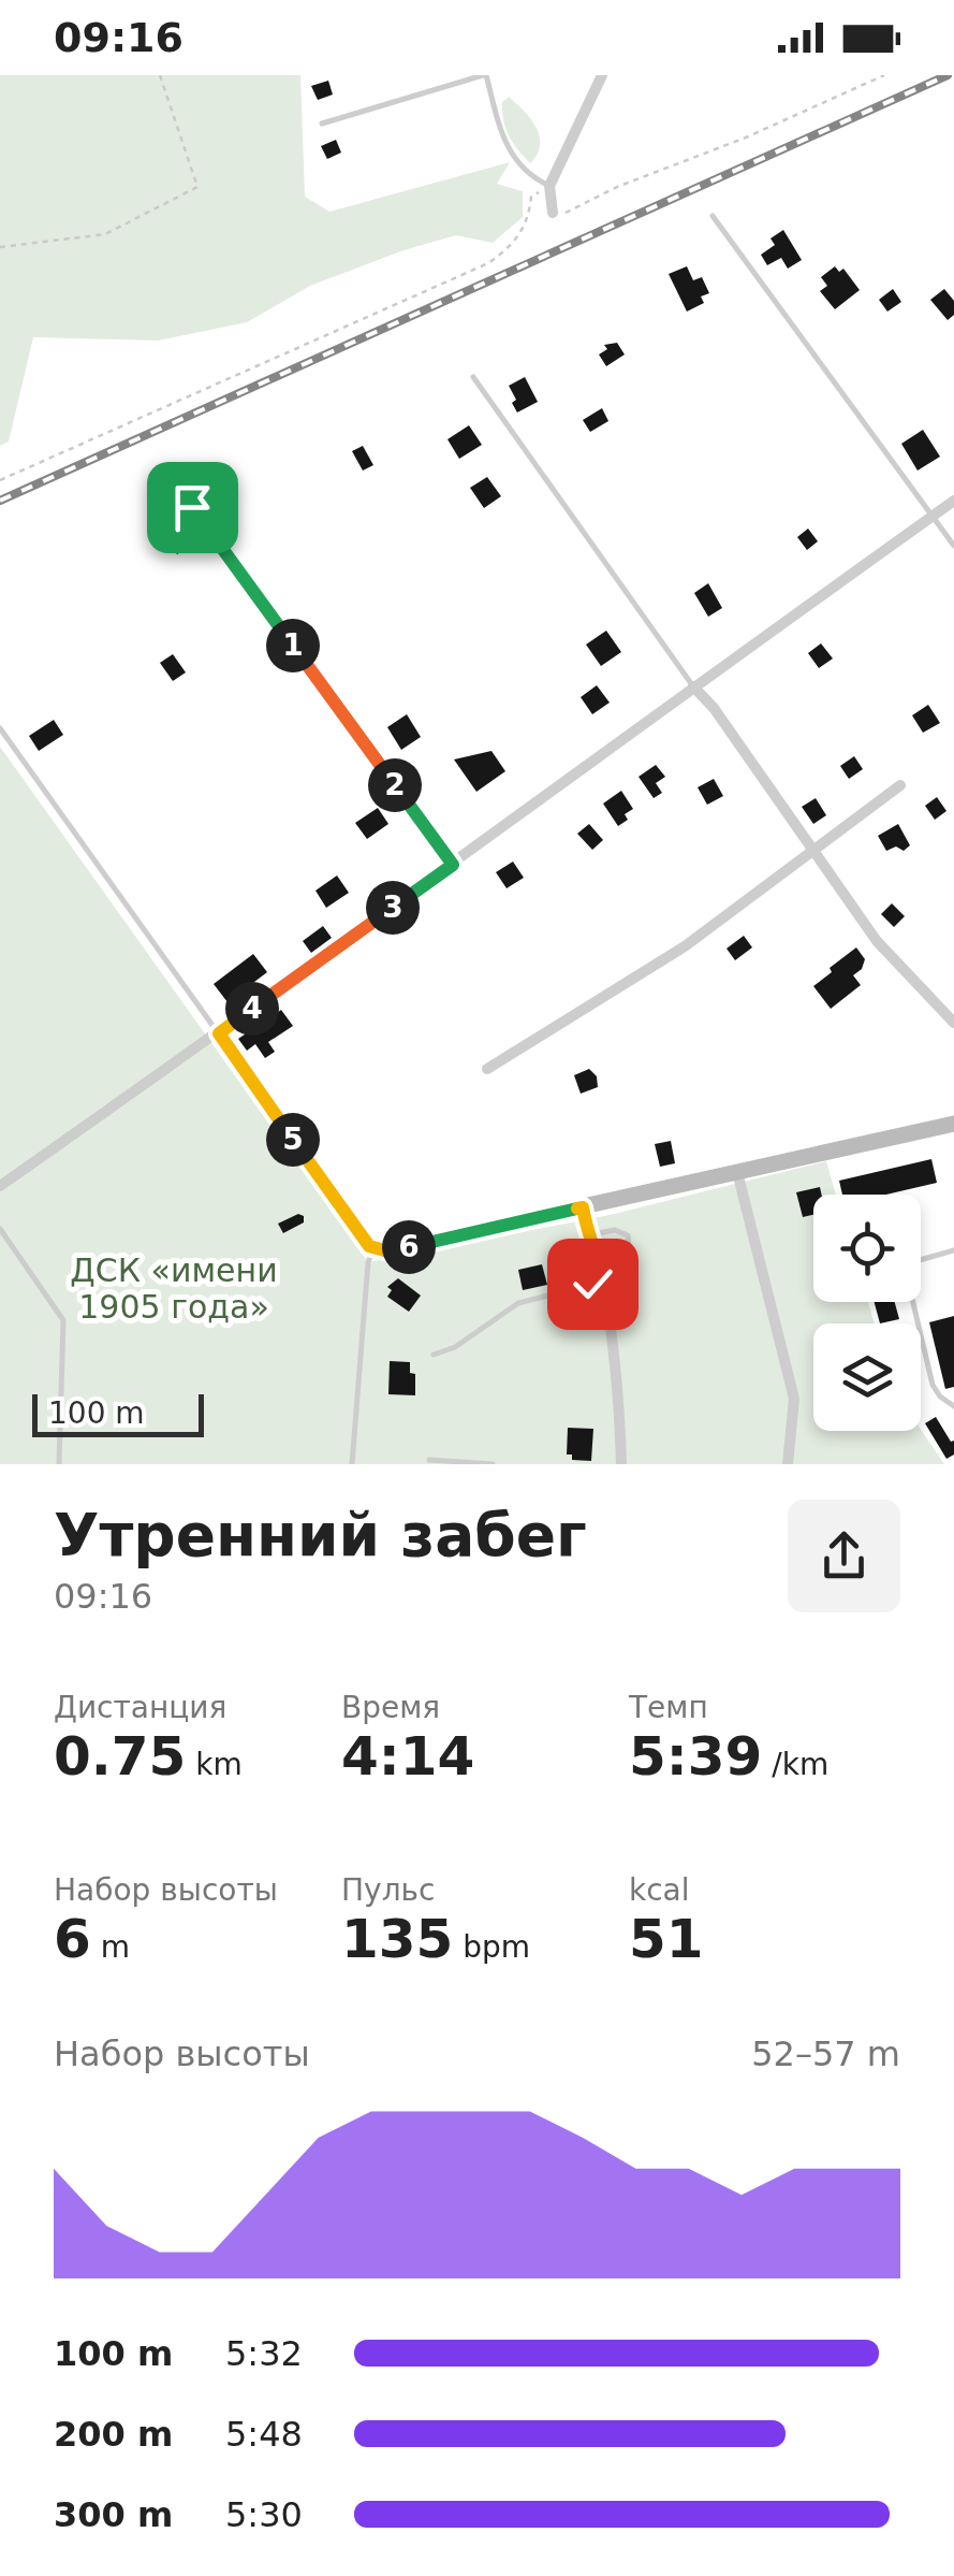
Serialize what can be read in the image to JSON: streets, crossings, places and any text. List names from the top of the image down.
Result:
{
  "parks": ["ДСК «имени 1905 года»"],
  "scale_bar": "100 m",
  "page": {
    "status": "09:16",
    "pins": [
      "1",
      "2",
      "3",
      "4",
      "5",
      "6"
    ],
    "scale": "100 m",
    "heading": ["Утренний забег", "09:16"],
    "stats": [
      ["Дистанция", "0.75 km"],
      ["Время", "4:14"],
      ["Темп", "5:39 /km"],
      ["Набор высоты", "6 m"],
      ["Пульс", "135 bpm"],
      ["kcal", "51"]
    ],
    "chart": ["Набор высоты", "52–57 m"],
    "list": [
      {
        "name": "100 m",
        "note": "5:32"
      },
      {
        "name": "200 m",
        "note": "5:48"
      },
      {
        "name": "300 m",
        "note": "5:30"
      }
    ]
  }
}
